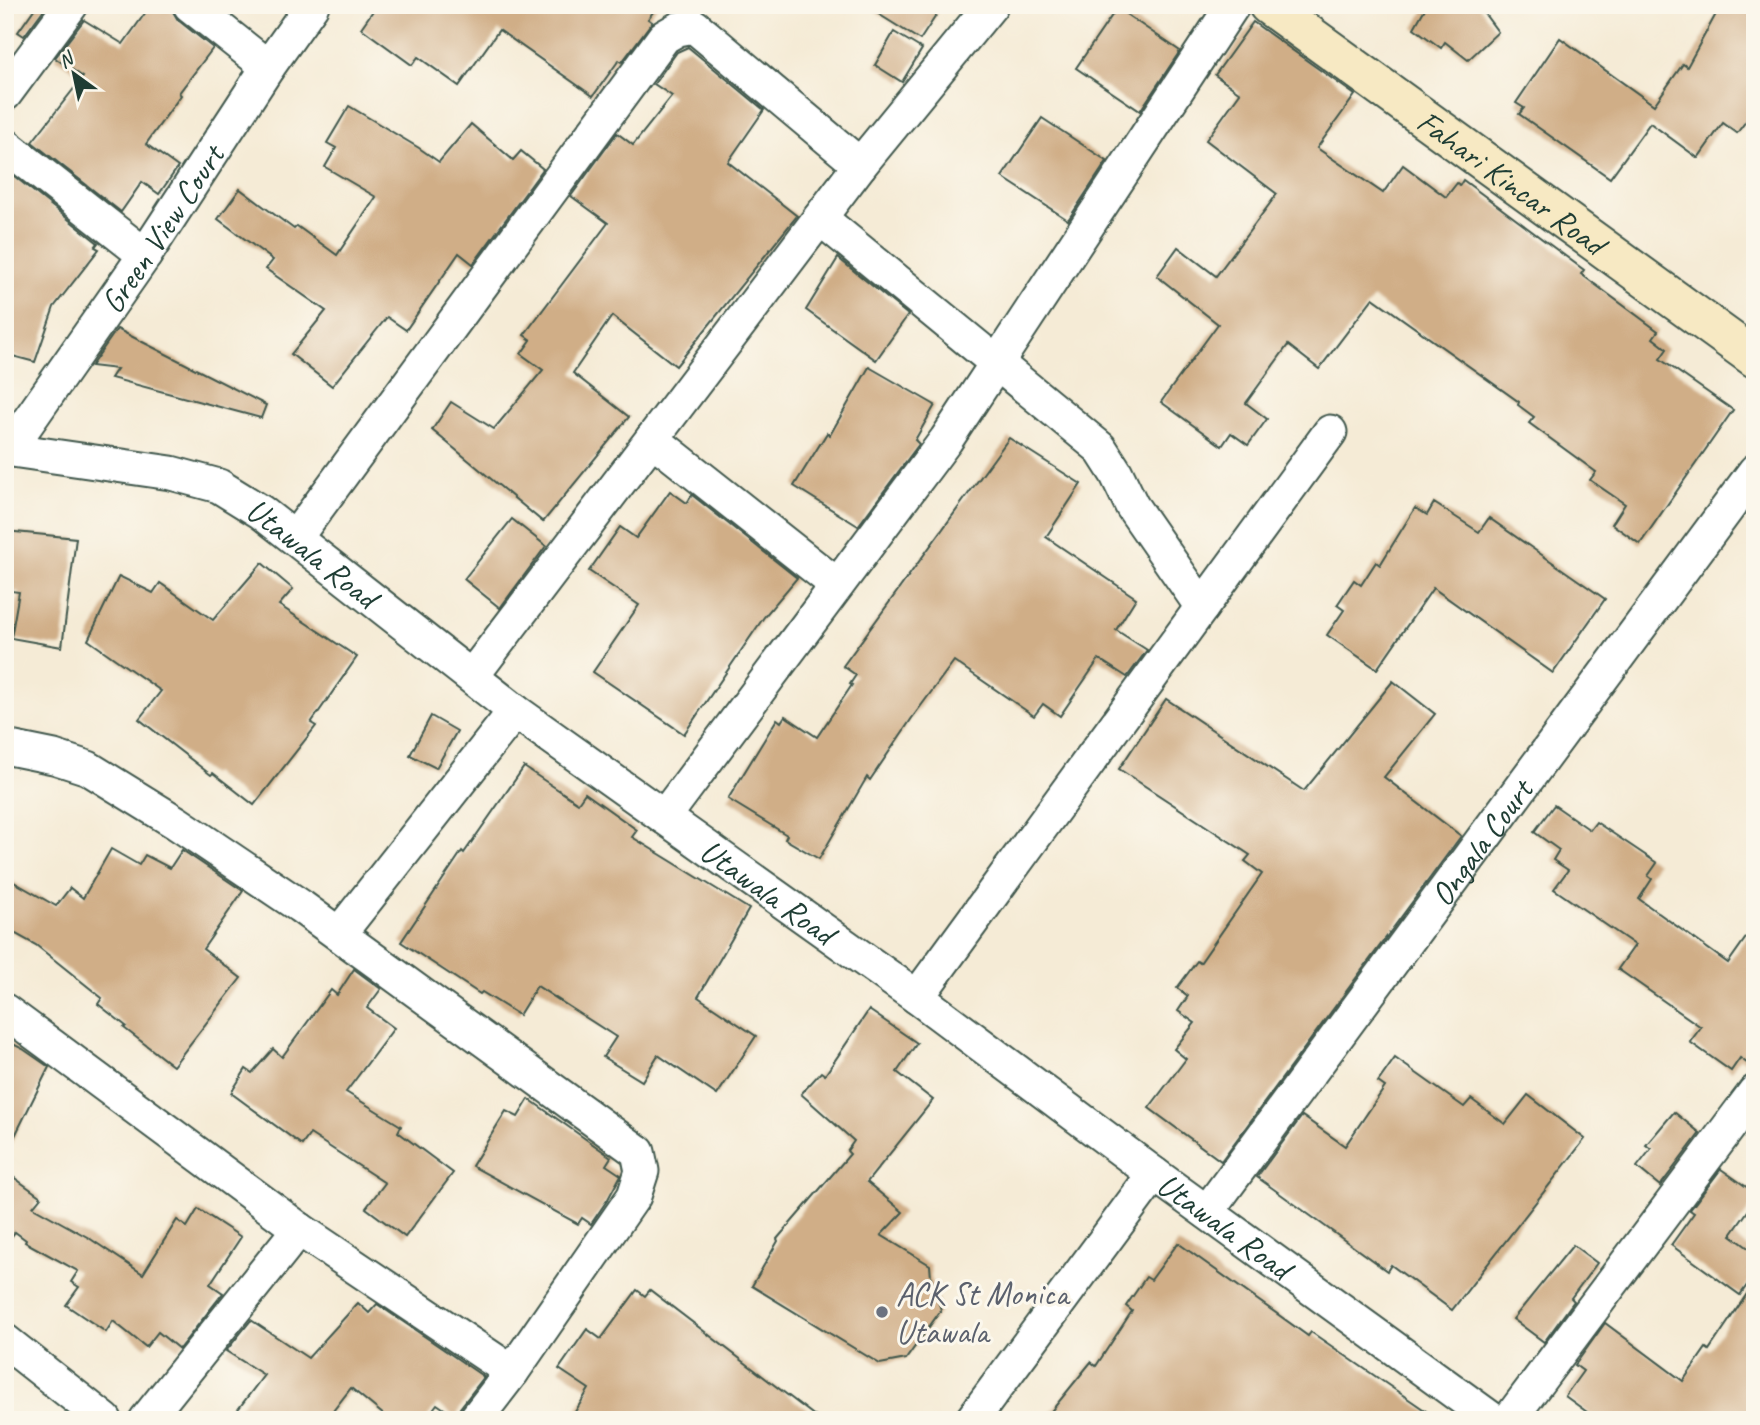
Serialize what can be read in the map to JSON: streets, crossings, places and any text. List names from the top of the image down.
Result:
{
  "streets": {
    "street": [
      "Fahari Kincar Road",
      "Green View Court",
      "Utawala Road",
      "Ongala Court"
    ]
  },
  "crossings": [
    ["Green View Court", "Utawala Road"],
    ["Utawala Road", "Ongala Court"]
  ],
  "places": ["ACK St Monica Utawala"],
  "north": "top left"
}
